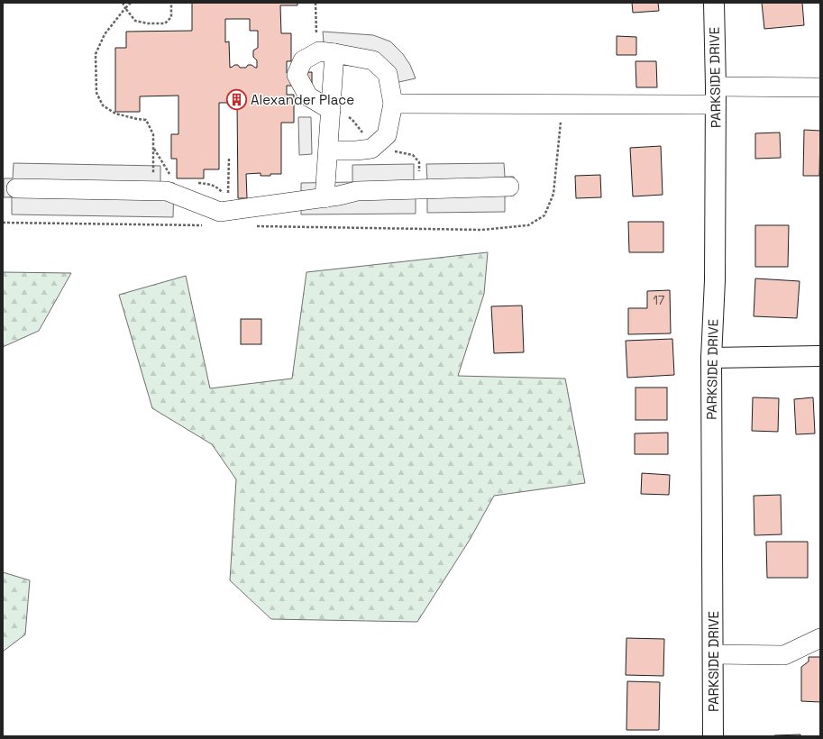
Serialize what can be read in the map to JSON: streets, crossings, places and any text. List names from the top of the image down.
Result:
{
  "streets": {
    "main road": ["PARKSIDE DRIVE"]
  },
  "places": {
    "building": ["Alexander Place"]
  },
  "house_numbers": ["17"]
}
